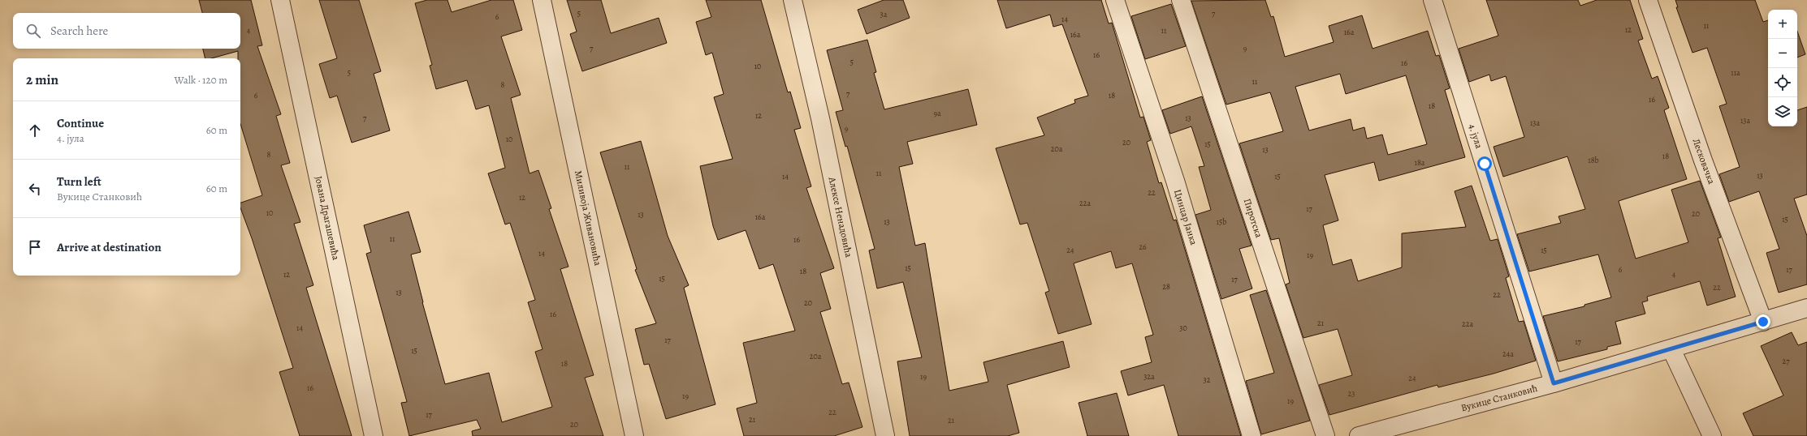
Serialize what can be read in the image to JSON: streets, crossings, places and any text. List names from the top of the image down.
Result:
{
  "streets": {
    "street": [
      "4. јула",
      "Лесковачка",
      "Алексе Ненадовића",
      "Цинцар Јанка",
      "Јована Драгашевића",
      "Миливоја Живановића",
      "Пиротска",
      "Вукице Станковић"
    ]
  },
  "crossings": [
    ["4. јула", "Вукице Станковић"],
    ["Лесковачка", "Вукице Станковић"]
  ],
  "house_numbers": [
    "5",
    "7",
    "3a",
    "6",
    "14",
    "11",
    "12",
    "4",
    "11",
    "16a",
    "16a",
    "7",
    "9",
    "16",
    "5",
    "16",
    "10",
    "5",
    "11a",
    "11",
    "8",
    "7",
    "6",
    "18",
    "16",
    "18",
    "9a",
    "12",
    "7",
    "13",
    "13a",
    "13a",
    "9",
    "10",
    "20",
    "15",
    "20a",
    "13",
    "8",
    "18",
    "18b",
    "18a",
    "11",
    "11",
    "13",
    "14",
    "15",
    "22",
    "12",
    "22a",
    "17",
    "10",
    "20",
    "13",
    "16a",
    "15",
    "13",
    "15b",
    "11",
    "16",
    "26",
    "24",
    "15",
    "14",
    "19",
    "15",
    "6",
    "17",
    "18",
    "12",
    "4",
    "15",
    "17",
    "28",
    "22",
    "13",
    "22",
    "20",
    "16",
    "21",
    "22a",
    "14",
    "30",
    "17",
    "17",
    "15",
    "24a",
    "20a",
    "27",
    "18",
    "19",
    "32a",
    "24",
    "32",
    "16",
    "23",
    "19",
    "19",
    "22",
    "17",
    "21",
    "21",
    "20"
  ],
  "page": {
    "map_buttons": ["+", "−"],
    "search": "Search here",
    "heading": ["2 min", "Walk · 120 m"],
    "list": [
      ["Continue", "4. јула", "60 m"],
      ["Turn left", "Вукице Станковић", "60 m"],
      "Arrive at destination"
    ]
  }
}
